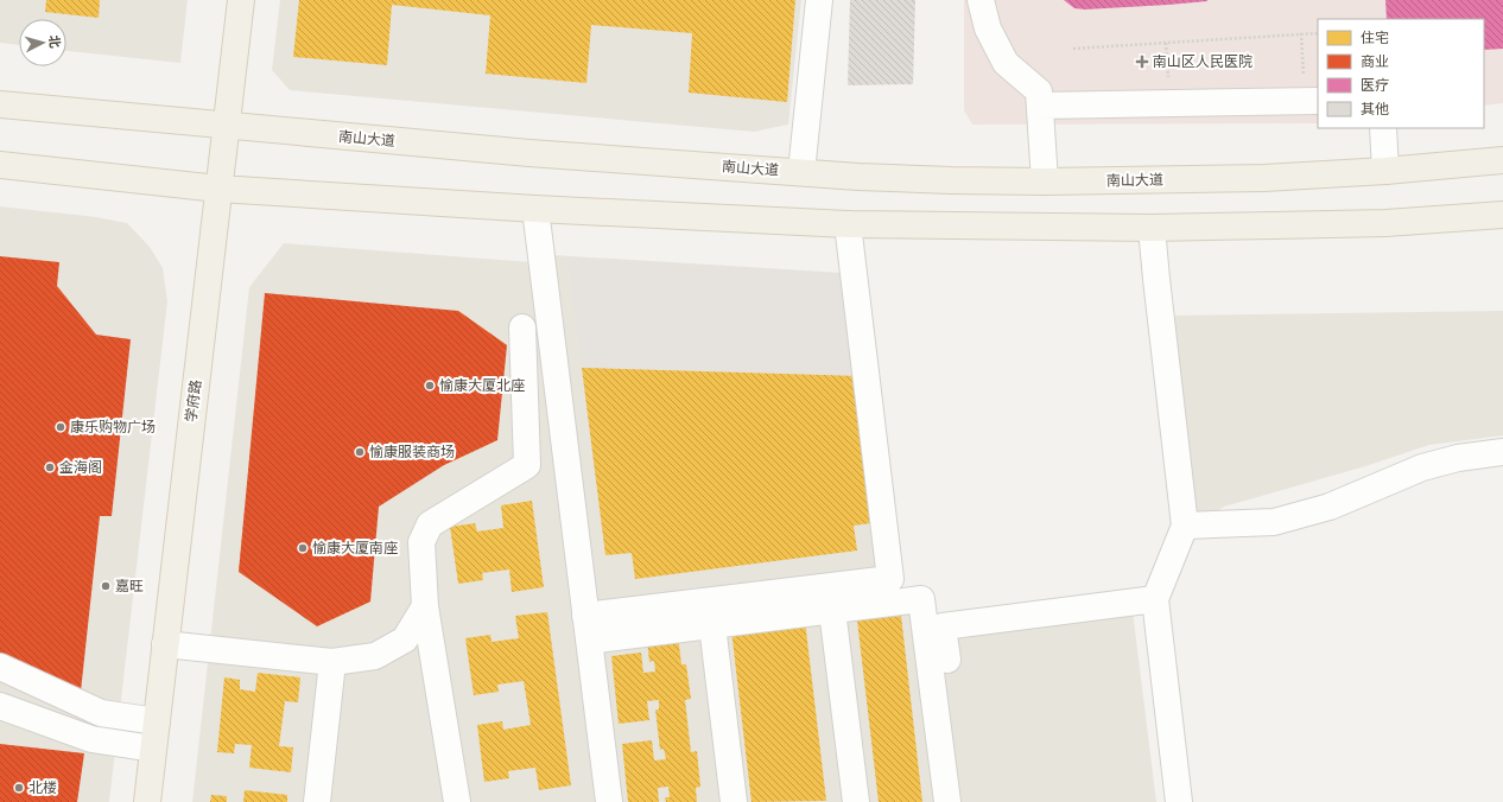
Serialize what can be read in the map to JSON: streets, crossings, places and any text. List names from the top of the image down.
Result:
{
  "streets": {
    "main road": ["南山大道", "学府路"]
  },
  "crossings": [
    ["南山大道", "学府路"]
  ],
  "places": {
    "health": ["南山区人民医院"],
    "other": [
      "愉康大厦北座",
      "康乐购物广场",
      "愉康服装商场",
      "金海阁",
      "愉康大厦南座",
      "嘉旺",
      "北楼"
    ]
  },
  "legend": [
    "住宅",
    "商业",
    "医疗",
    "其他"
  ],
  "north": "right"
}
